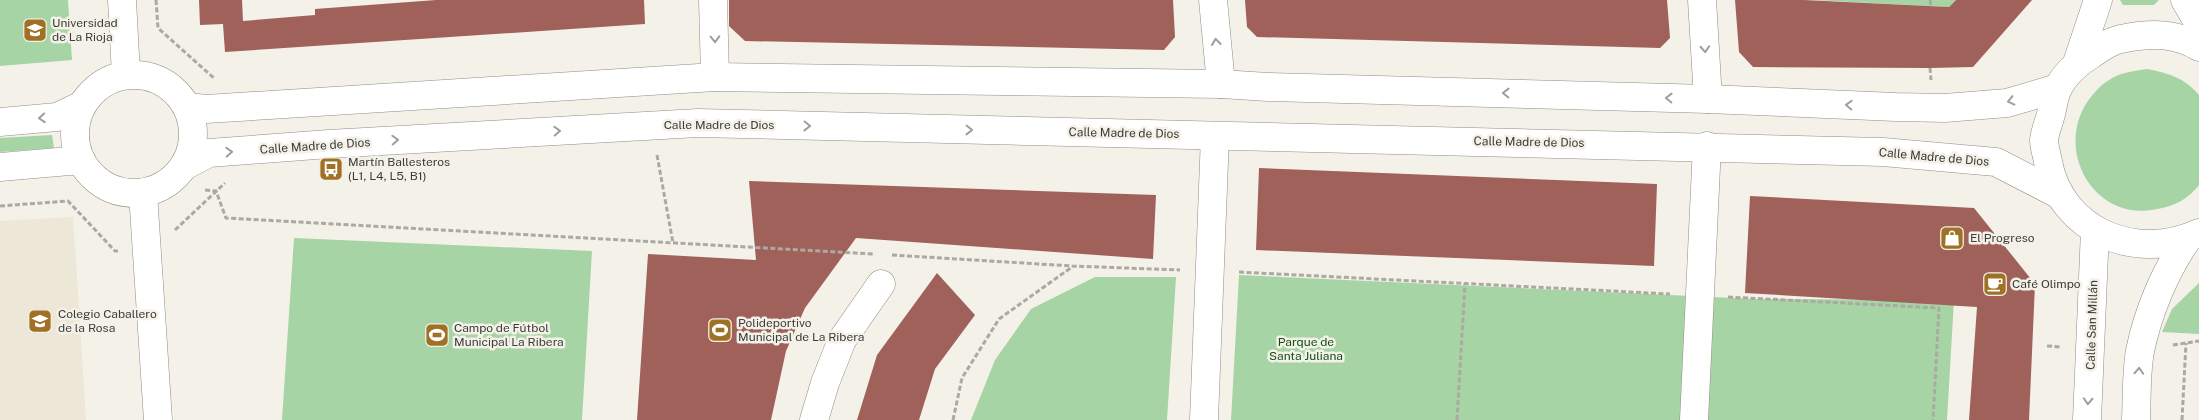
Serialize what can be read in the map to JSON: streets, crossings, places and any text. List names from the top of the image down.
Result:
{
  "streets": {
    "main road": ["Calle Madre de Dios", "Calle San Millán"]
  },
  "parks": ["Parque de Santa Juliana"],
  "places": {
    "school or university": ["Universidad de La Rioja", "Colegio Caballero de la Rosa"],
    "bus stop": ["Martín Ballesteros (L1, L4, L5, B1)"],
    "shop": ["El Progreso"],
    "cafe": ["Café Olimpo"],
    "sports": ["Polideportivo Municipal de La Ribera", "Campo de Fútbol Municipal La Ribera"]
  }
}
